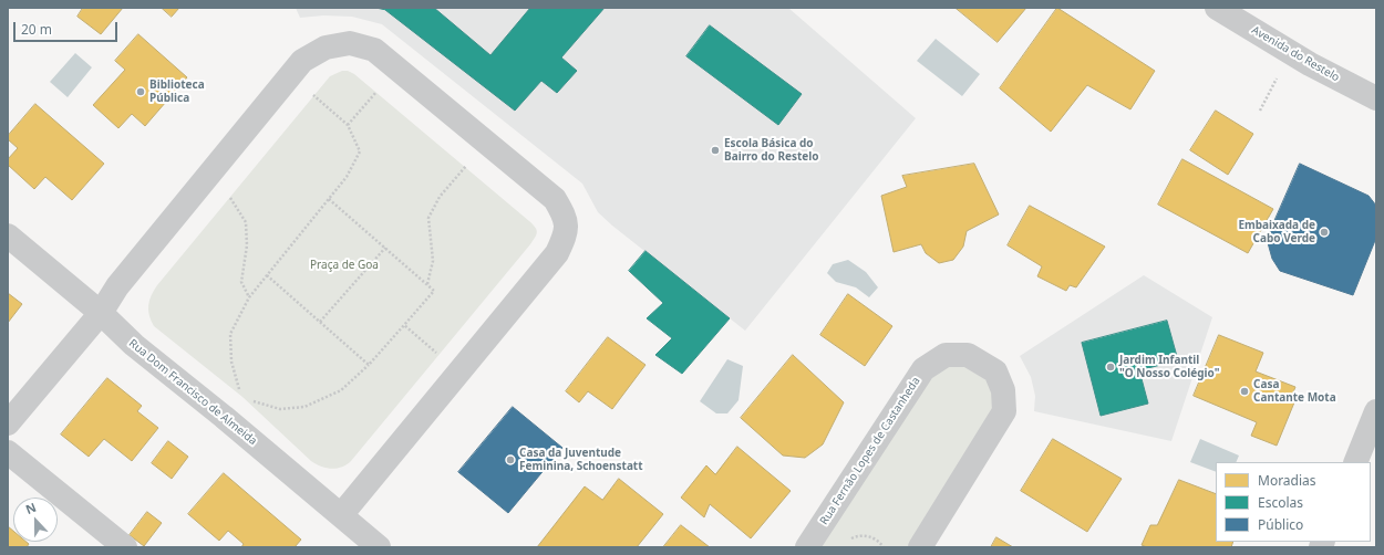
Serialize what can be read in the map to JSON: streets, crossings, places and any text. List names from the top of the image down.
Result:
{
  "streets": {
    "street": ["Avenida do Restelo", "Rua Dom Francisco de Almeida", "Rua Fernão Lopes de Castanheda"]
  },
  "parks": ["Praça de Goa"],
  "places": [
    "Biblioteca Pública",
    "Escola Básica do Bairro do Restelo",
    "Embaixada de Cabo Verde",
    "Jardim Infantil \"O Nosso Colégio\"",
    "Casa Cantante Mota",
    "Casa da Juventude Feminina, Schoenstatt"
  ],
  "legend": ["Moradias", "Escolas", "Público"],
  "scale_bar": "20 m",
  "north": "top"
}
